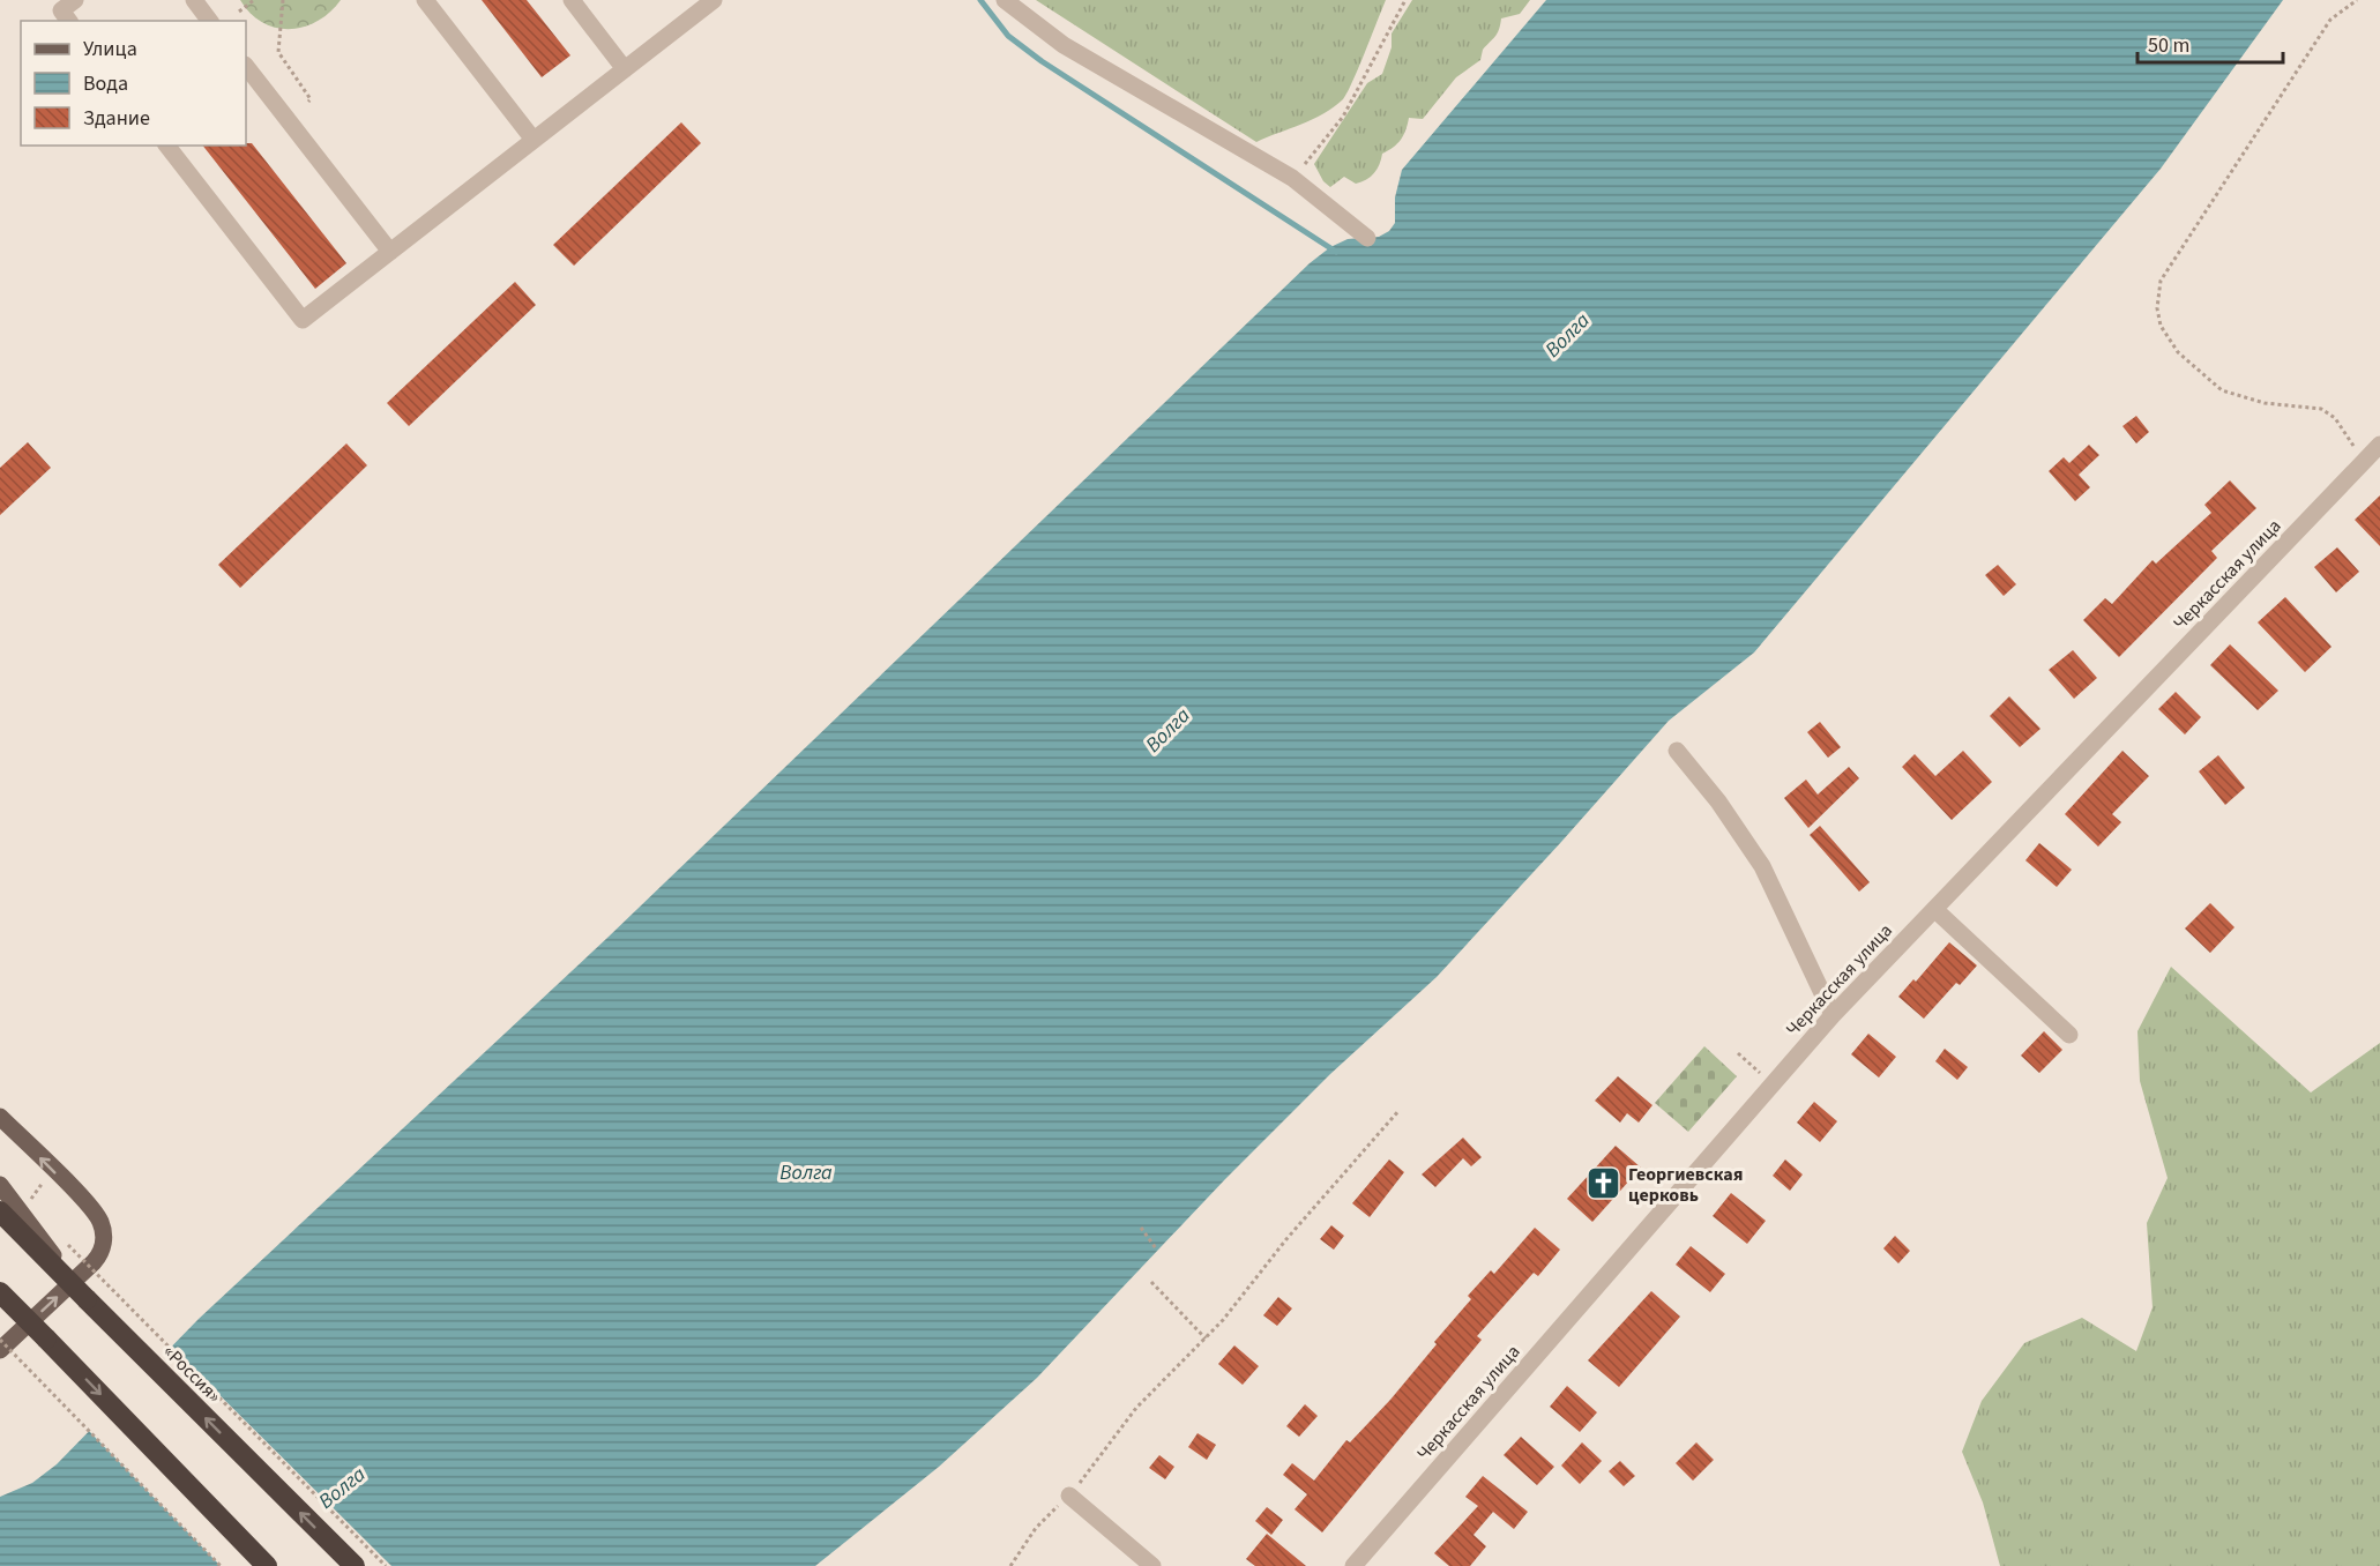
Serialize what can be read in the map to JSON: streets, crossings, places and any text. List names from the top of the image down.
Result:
{
  "streets": {
    "highway": ["«Россия»"],
    "street": ["Черкасская улица"]
  },
  "water": ["Волга"],
  "places": {
    "church": ["Георгиевская церковь"]
  },
  "legend": ["Улица", "Вода", "Здание"],
  "scale_bar": "50 m"
}
